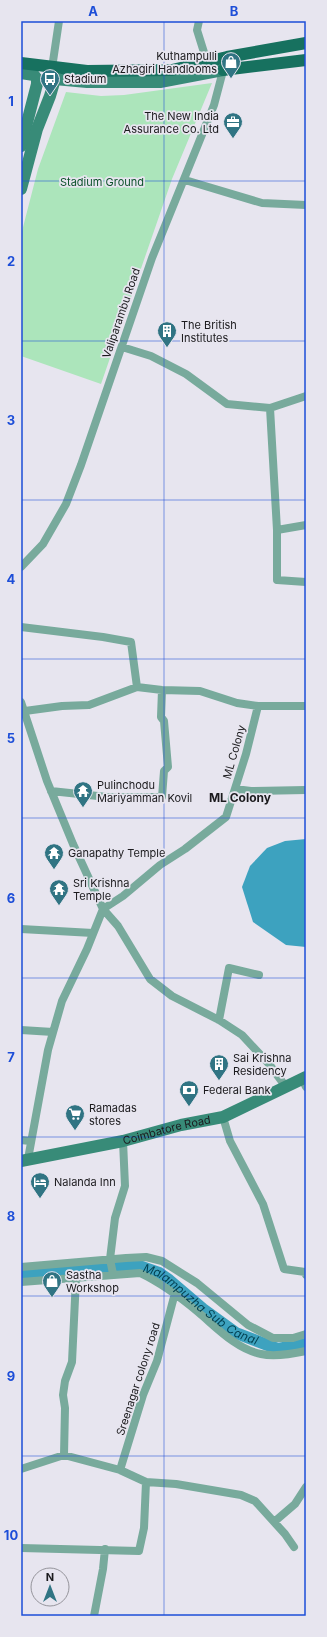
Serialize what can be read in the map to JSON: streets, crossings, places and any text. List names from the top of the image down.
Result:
{
  "streets": {
    "street": [
      "Valiparambu Road",
      "ML Colony",
      "Coimbatore Road",
      "Sreenagar colony road"
    ]
  },
  "districts": ["ML Colony"],
  "water": ["Malampuzha Sub Canal"],
  "parks": ["Stadium Ground"],
  "places": {
    "shop": ["Kuthampulli Azhagiri Handlooms", "Sastha Workshop"],
    "bus stop": ["Stadium"],
    "office": ["The New India Assurance Co. Ltd"],
    "building": ["The British Institutes", "Sai Krishna Residency"],
    "temple": ["Pulinchodu Mariyamman Kovil", "Ganapathy Temple", "Sri Krishna Temple"],
    "bank": ["Federal Bank"],
    "supermarket": ["Ramadas stores"],
    "hotel": ["Nalanda Inn"]
  },
  "north": "top",
  "grid": {
    "columns": ["A", "B"],
    "rows": [
      "1",
      "2",
      "3",
      "4",
      "5",
      "6",
      "7",
      "8",
      "9",
      "10"
    ]
  }
}
